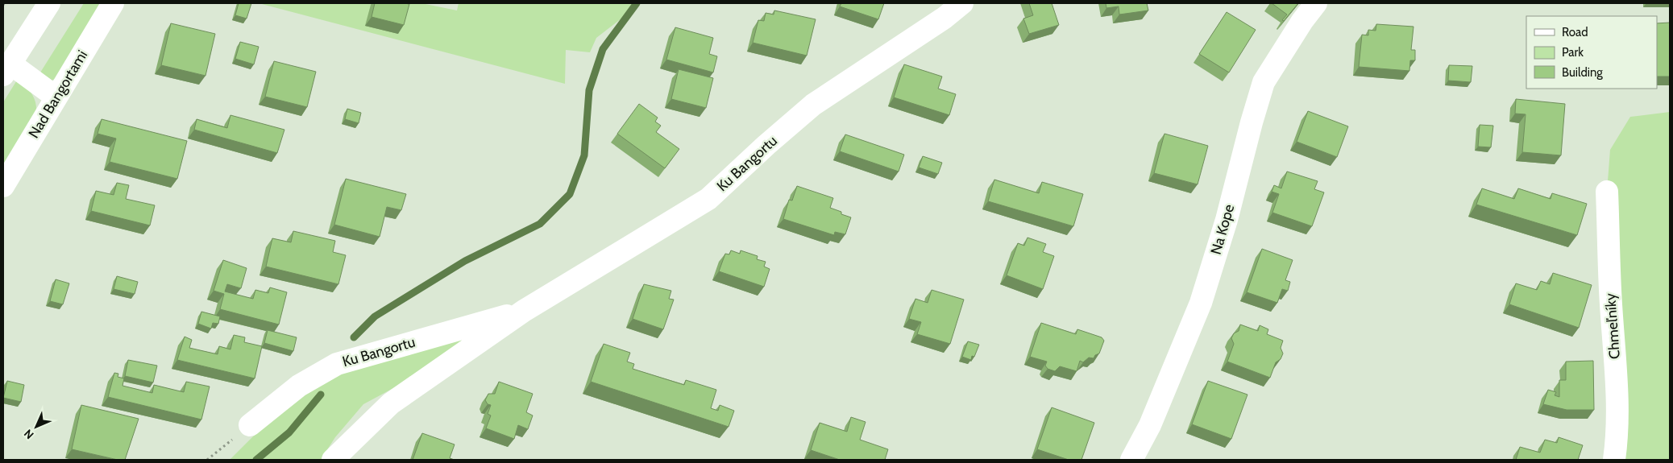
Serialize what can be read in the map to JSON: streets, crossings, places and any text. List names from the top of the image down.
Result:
{
  "streets": {
    "street": [
      "Nad Bangortami",
      "Ku Bangortu",
      "Na Kope",
      "Chmeľníky"
    ]
  },
  "legend": ["Road", "Park", "Building"],
  "north": "bottom left"
}
